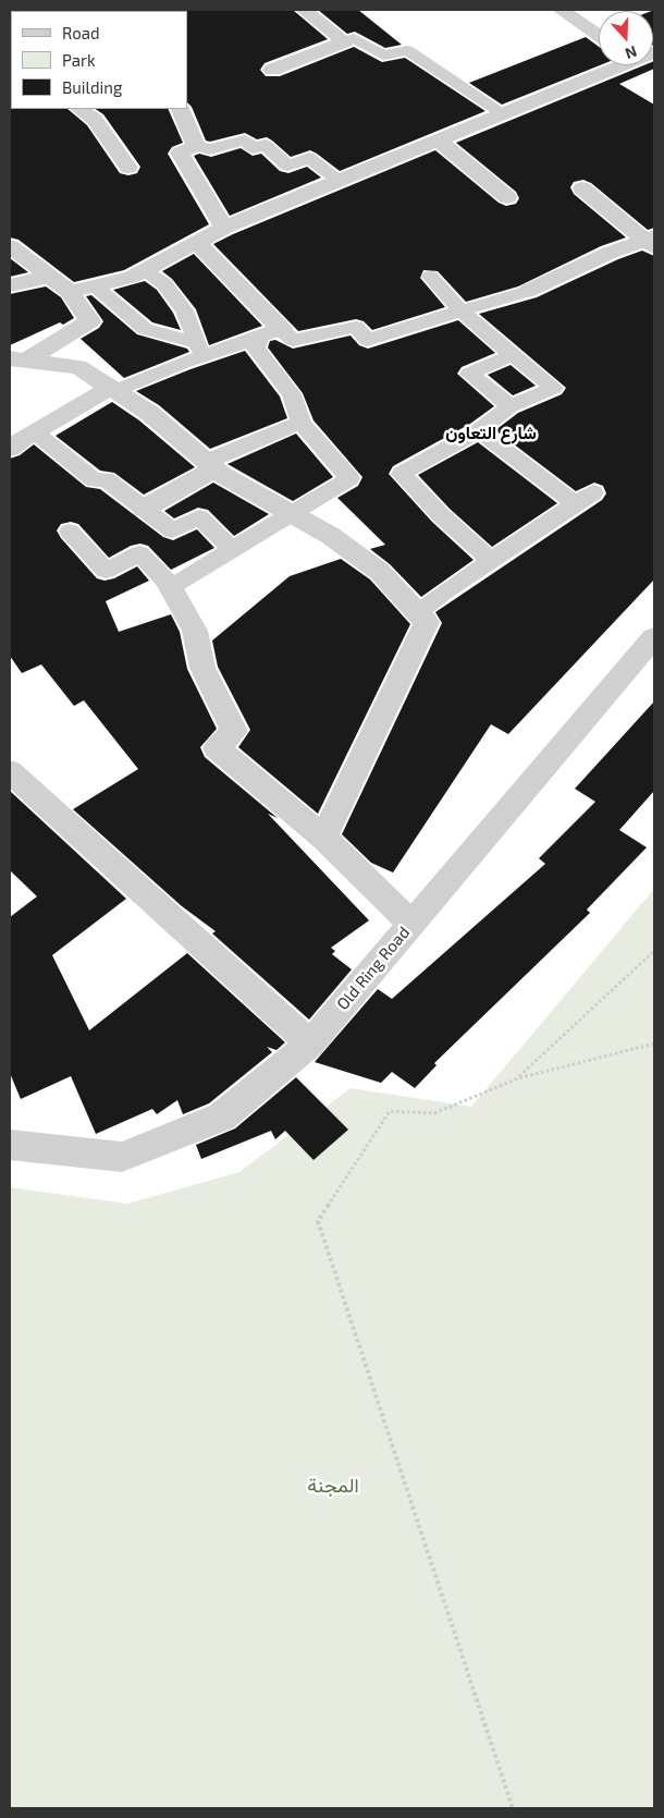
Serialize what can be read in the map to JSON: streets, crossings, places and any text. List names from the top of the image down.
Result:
{
  "streets": {
    "street": ["Old Ring Road"]
  },
  "districts": ["شارع التعاون"],
  "parks": ["المجنة"],
  "legend": ["Road", "Park", "Building"],
  "north": "bottom"
}
